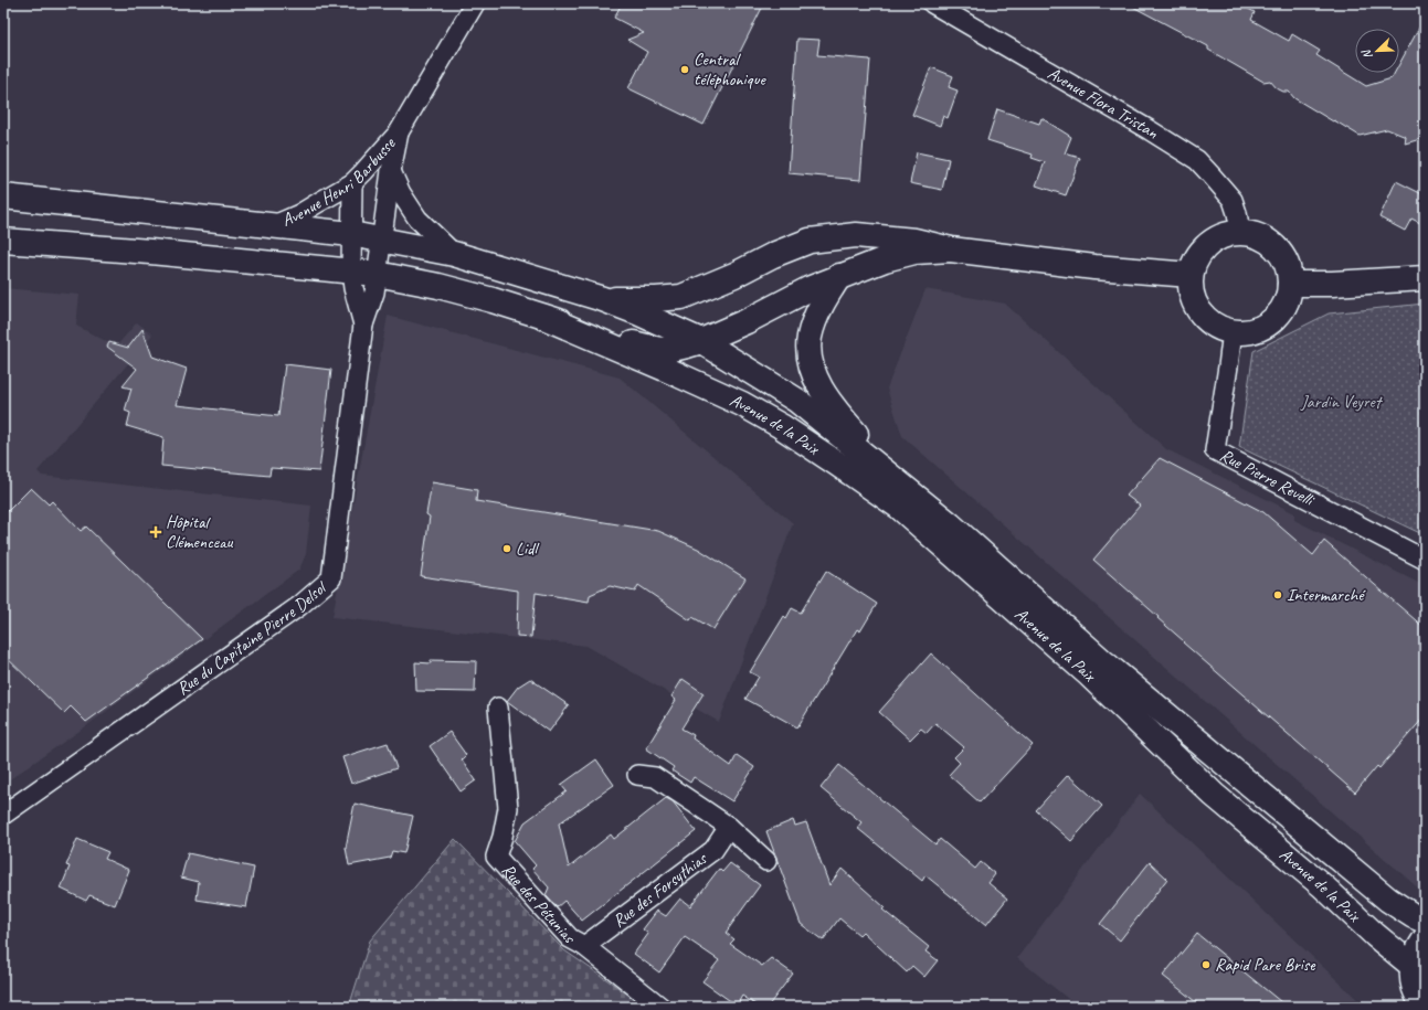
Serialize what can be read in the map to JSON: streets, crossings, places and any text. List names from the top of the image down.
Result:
{
  "streets": {
    "main road": ["Avenue de la Paix"],
    "street": [
      "Avenue Flora Tristan",
      "Avenue Henri Barbusse",
      "Rue Pierre Revelli",
      "Rue du Capitaine Pierre Delsol",
      "Rue des Forsythias",
      "Rue des Pétunias"
    ]
  },
  "crossings": [
    ["Avenue Flora Tristan", "Rue Pierre Revelli"],
    ["Avenue Henri Barbusse", "Rue du Capitaine Pierre Delsol"],
    ["Rue des Forsythias", "Rue des Pétunias"]
  ],
  "parks": ["Jardin Veyret"],
  "places": {
    "other": [
      "Central téléphonique",
      "Lidl",
      "Intermarché",
      "Rapid Pare Brise"
    ],
    "health": ["Hôpital Clémenceau"]
  },
  "north": "bottom left"
}
